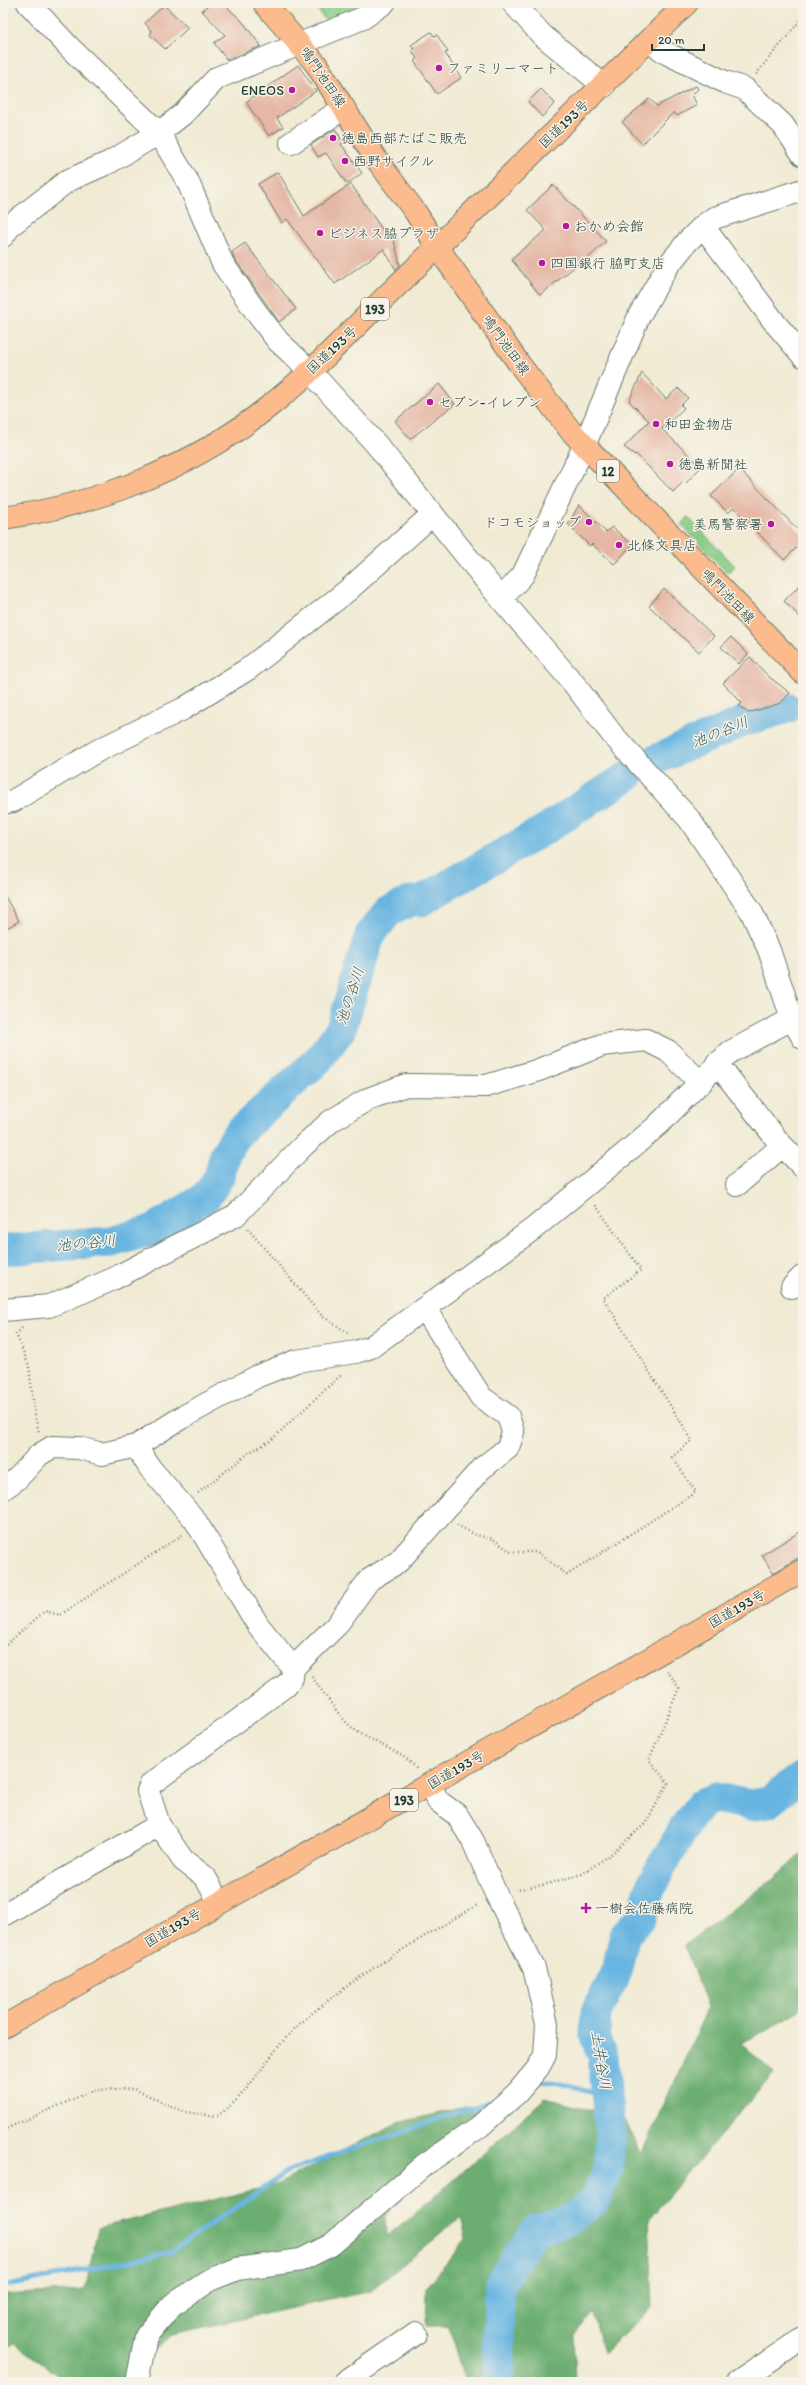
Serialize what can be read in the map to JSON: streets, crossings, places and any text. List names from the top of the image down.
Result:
{
  "streets": {
    "main road": [
      "鳴門池田線",
      "国道193号",
      "193",
      "12"
    ]
  },
  "crossings": [
    ["鳴門池田線", "国道193号"]
  ],
  "water": ["池の谷川", "土井谷川"],
  "places": {
    "other": [
      "ファミリーマート",
      "ENEOS",
      "徳島西部たばこ販売",
      "西野サイクル",
      "おかめ会館",
      "ビジネス脇プラザ",
      "四国銀行 脇町支店",
      "セブン-イレブン",
      "和田金物店",
      "徳島新聞社",
      "ドコモショップ",
      "美馬警察署",
      "北條文具店"
    ],
    "health": ["一樹会佐藤病院"]
  },
  "scale_bar": "20 m"
}
